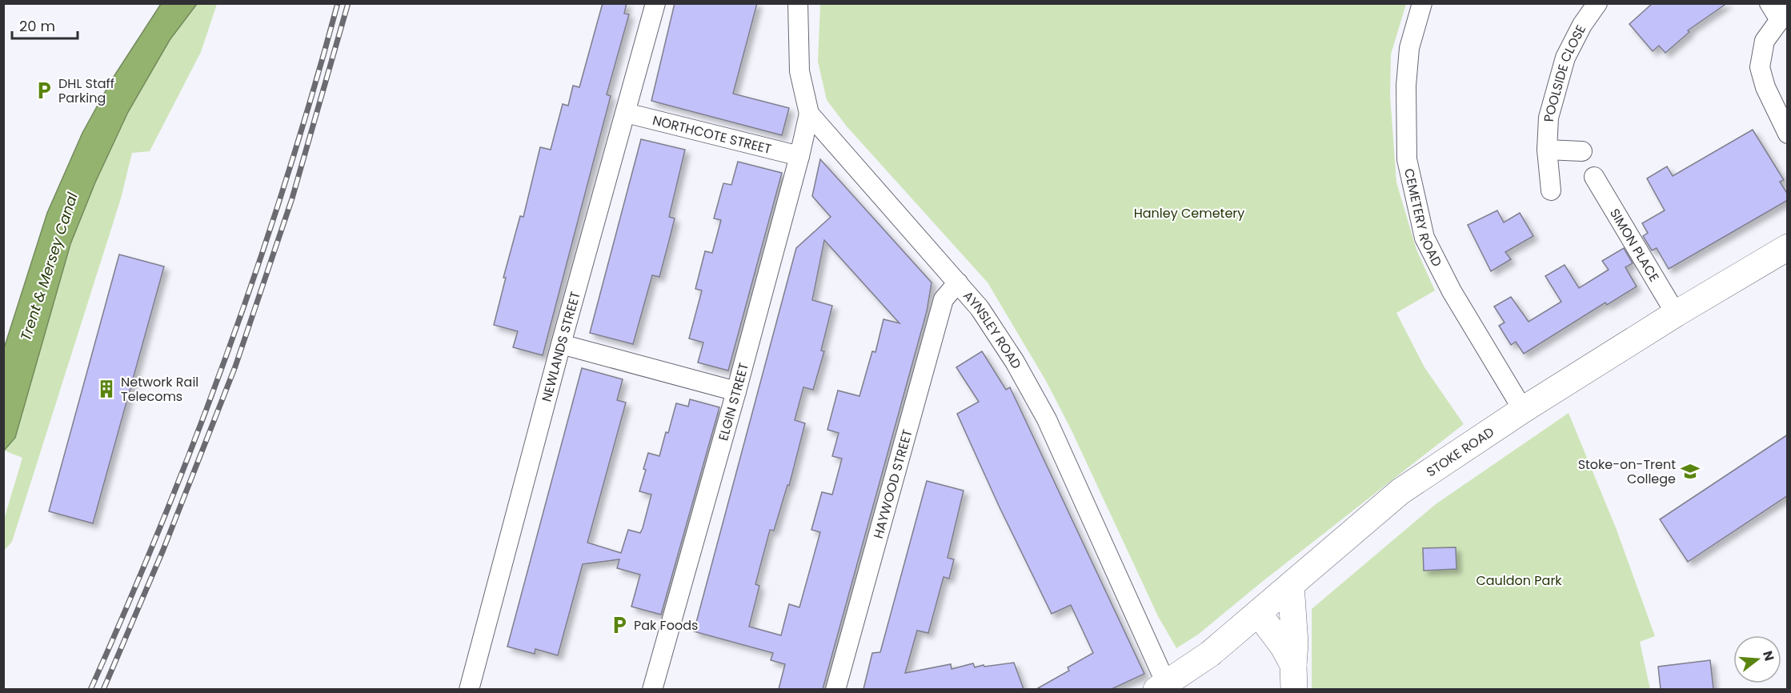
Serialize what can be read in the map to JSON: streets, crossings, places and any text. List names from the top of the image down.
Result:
{
  "streets": {
    "main road": ["STOKE ROAD"],
    "street": [
      "POOLSIDE CLOSE",
      "NORTHCOTE STREET",
      "CEMETERY ROAD",
      "SIMON PLACE",
      "AYNSLEY ROAD",
      "NEWLANDS STREET",
      "ELGIN STREET",
      "HAYWOOD STREET"
    ]
  },
  "crossings": [
    ["NORTHCOTE STREET", "NEWLANDS STREET"],
    ["NORTHCOTE STREET", "ELGIN STREET"],
    ["CEMETERY ROAD", "STOKE ROAD"],
    ["SIMON PLACE", "STOKE ROAD"],
    ["AYNSLEY ROAD", "ELGIN STREET"],
    ["AYNSLEY ROAD", "STOKE ROAD"],
    ["AYNSLEY ROAD", "HAYWOOD STREET"]
  ],
  "water": ["Trent & Mersey Canal"],
  "parks": ["Hanley Cemetery", "Cauldon Park"],
  "places": {
    "parking": ["DHL Staff Parking", "Pak Foods"],
    "building": ["Network Rail Telecoms"],
    "school or university": ["Stoke-on-Trent College"]
  },
  "scale_bar": "20 m",
  "north": "right"
}
